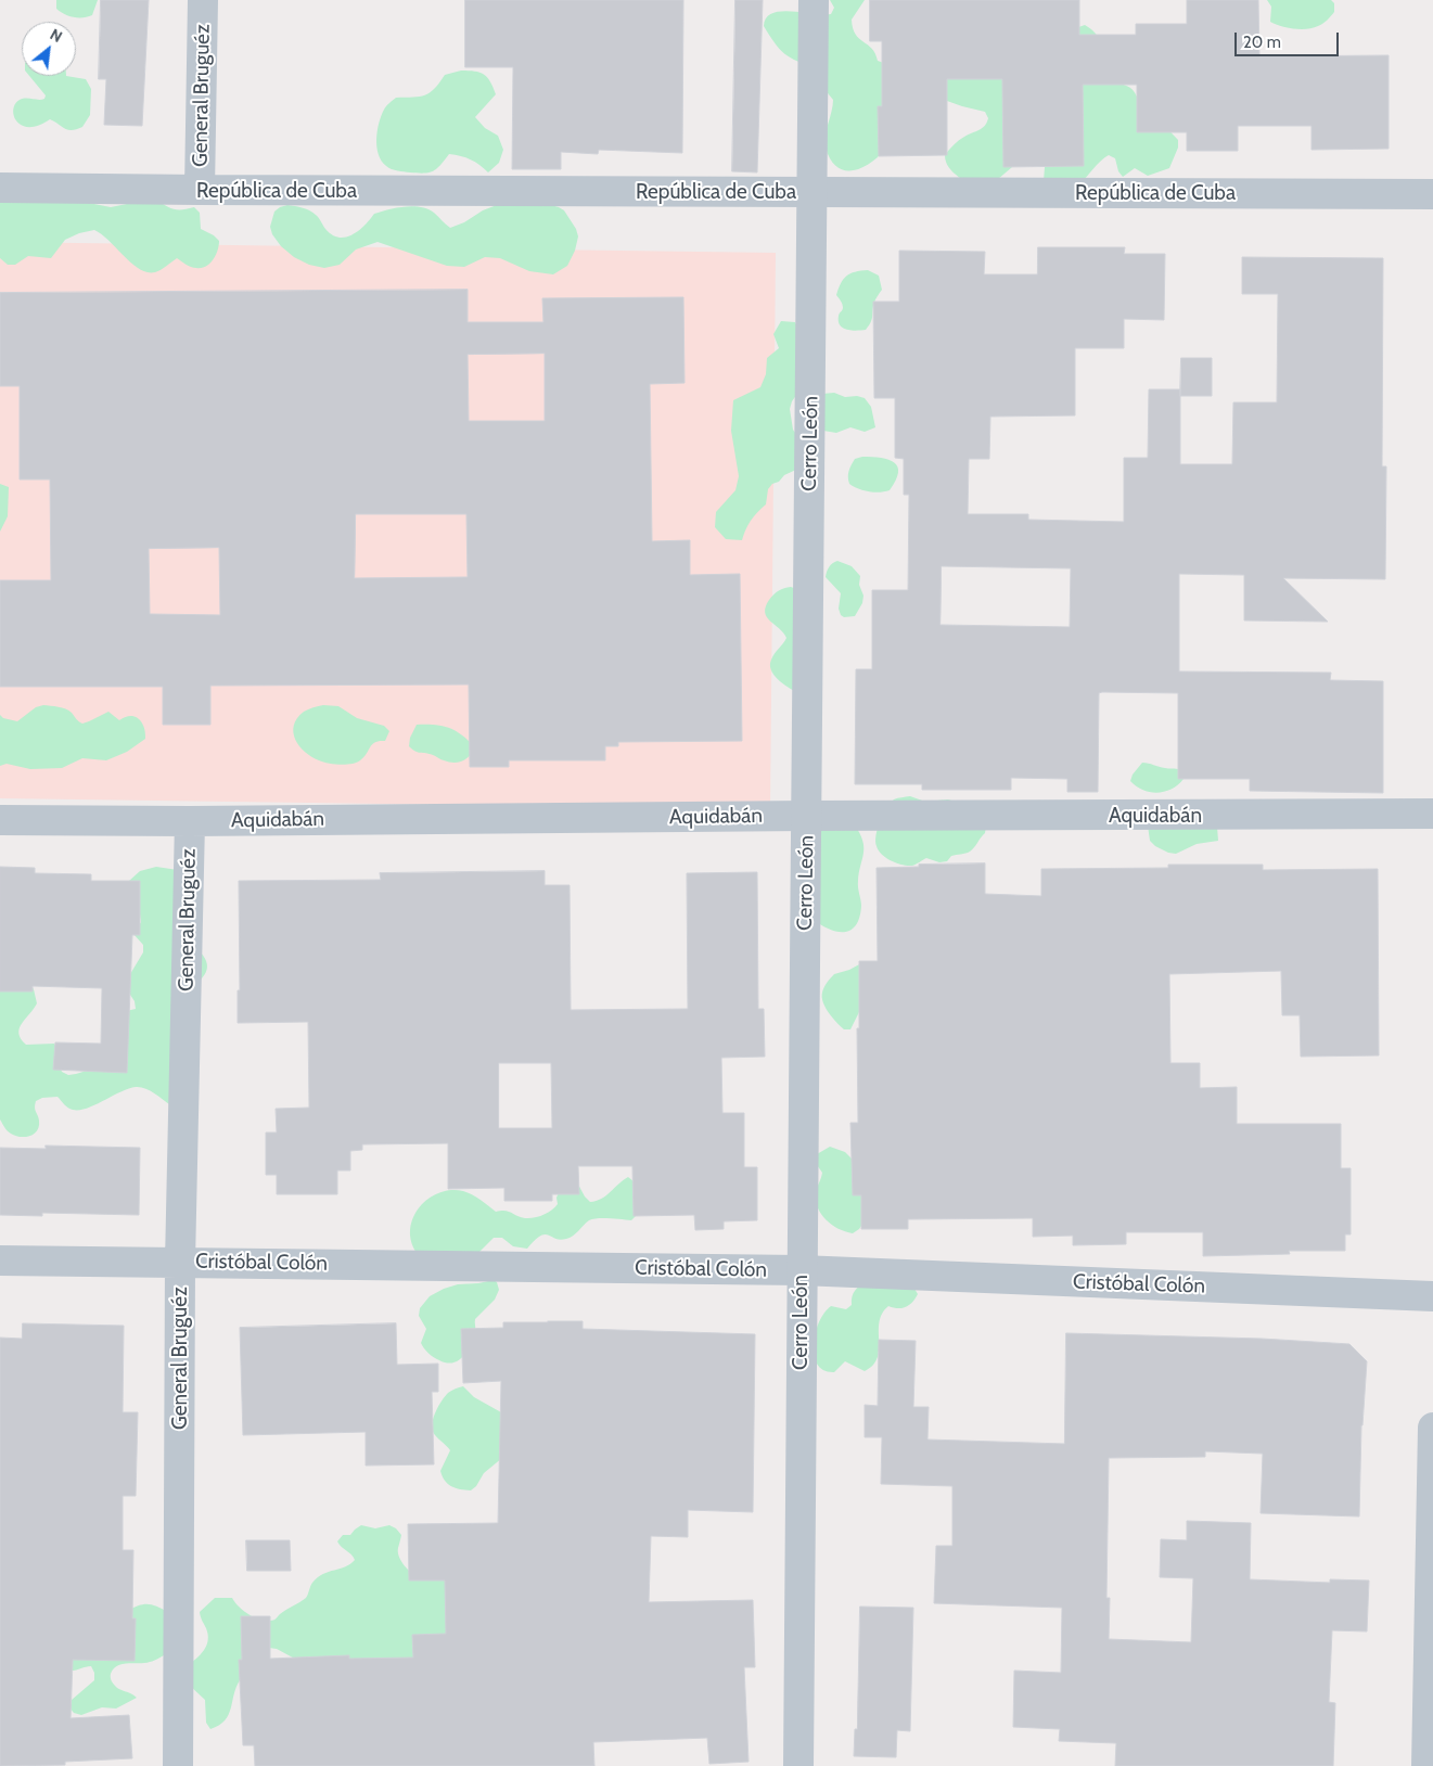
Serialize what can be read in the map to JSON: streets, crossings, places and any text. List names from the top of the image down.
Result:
{
  "streets": {
    "street": [
      "General Bruguéz",
      "República de Cuba",
      "Cerro León",
      "Aquidabán",
      "Cristóbal Colón"
    ]
  },
  "crossings": [
    ["General Bruguéz", "República de Cuba"],
    ["General Bruguéz", "Aquidabán"],
    ["General Bruguéz", "Cristóbal Colón"],
    ["República de Cuba", "Cerro León"],
    ["Cerro León", "Aquidabán"],
    ["Cerro León", "Cristóbal Colón"]
  ],
  "scale_bar": "20 m",
  "north": "top right"
}
